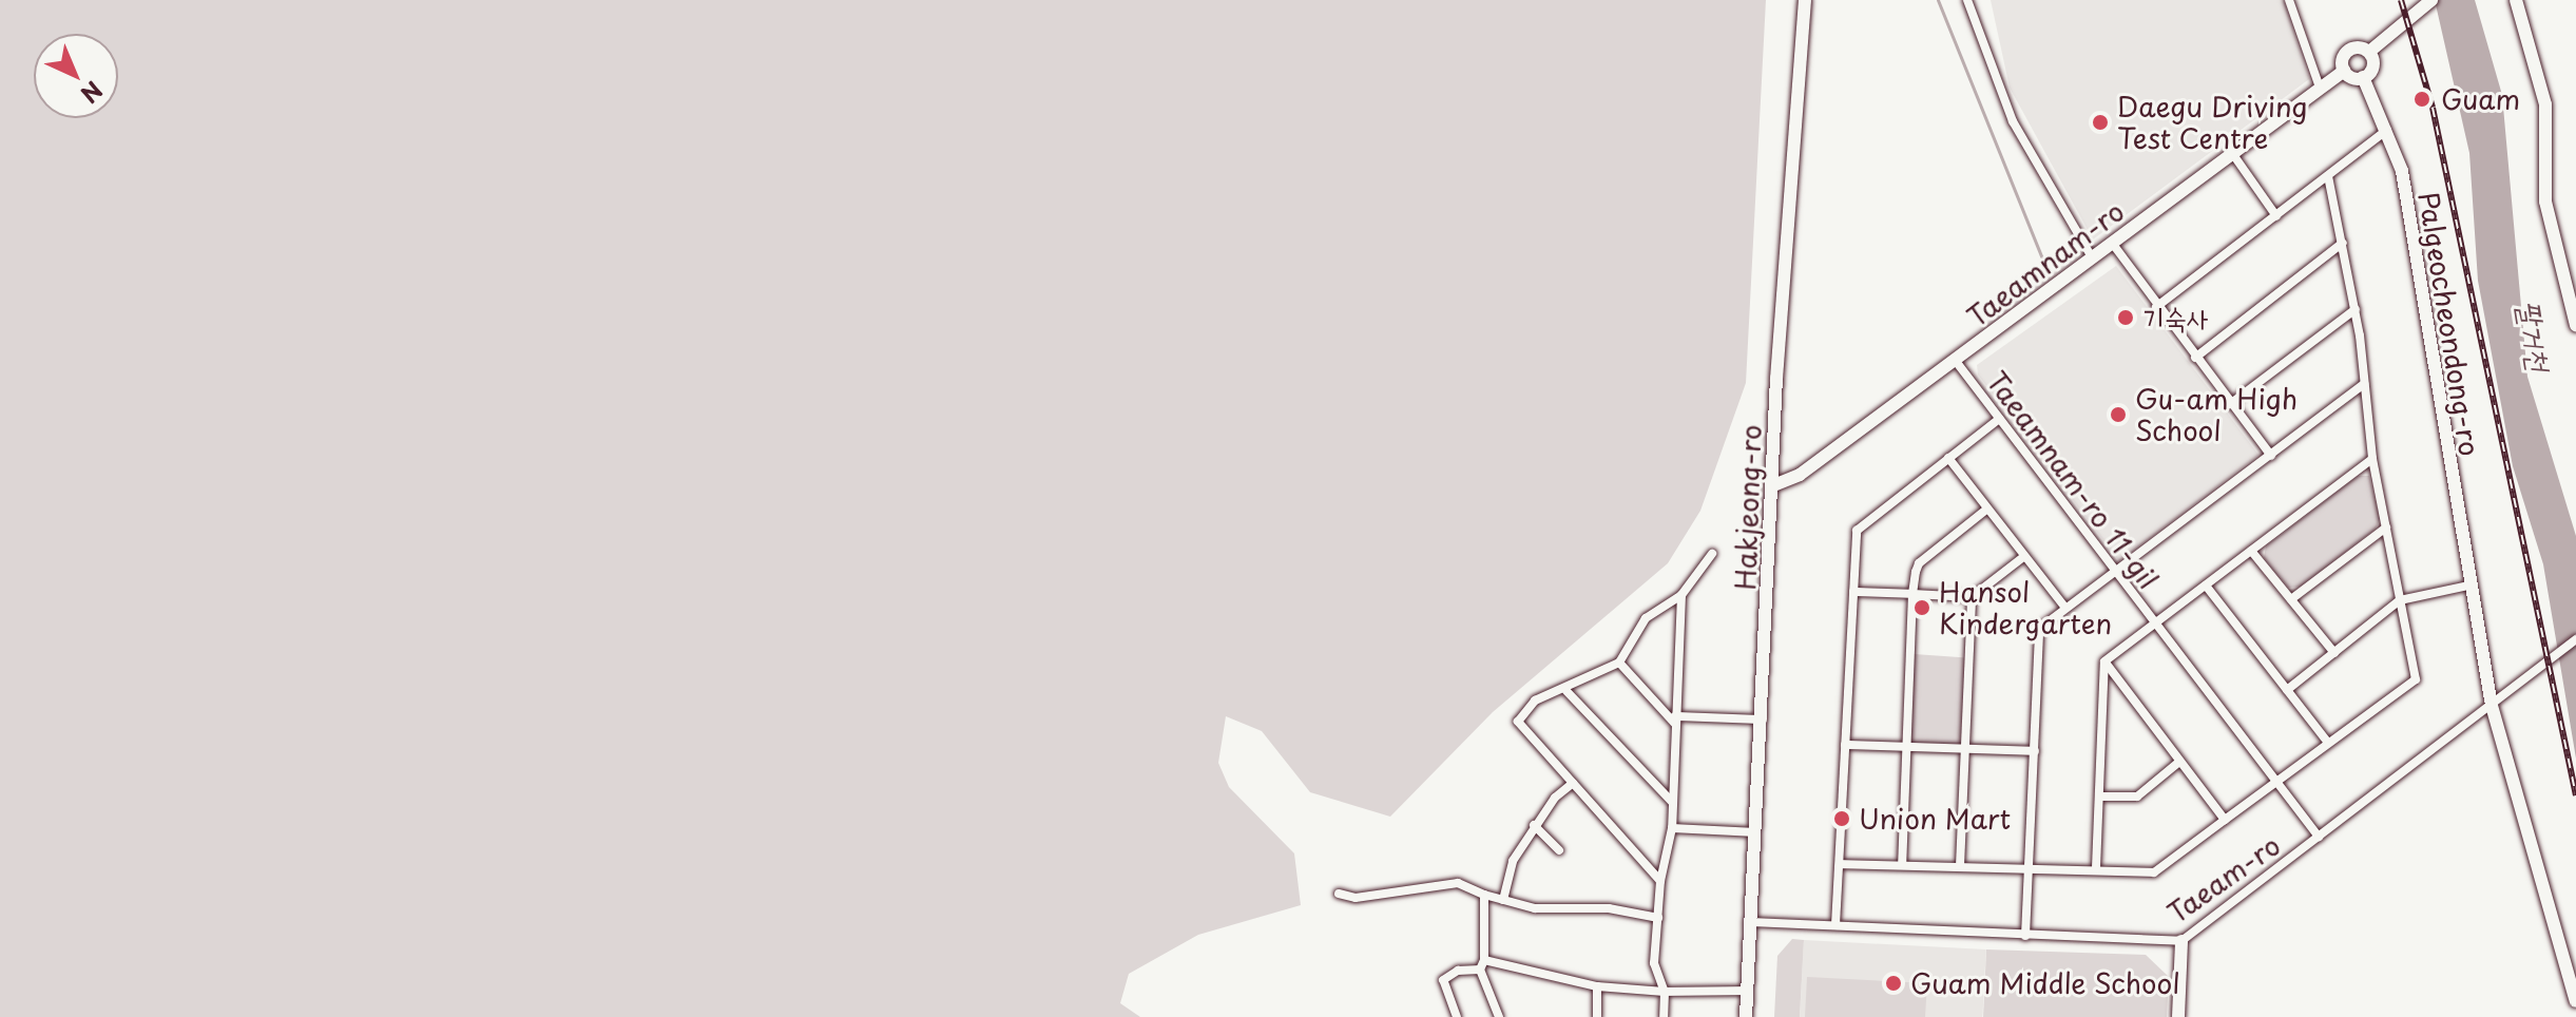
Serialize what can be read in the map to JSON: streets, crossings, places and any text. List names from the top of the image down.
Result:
{
  "streets": {
    "main road": ["Taeamnam-ro", "Palgeocheondong-ro", "Hakjeong-ro"],
    "street": ["Taeamnam-ro 11-gil", "Taeam-ro"]
  },
  "crossings": [
    ["Taeamnam-ro", "Palgeocheondong-ro"],
    ["Taeamnam-ro", "Taeamnam-ro 11-gil"],
    ["Taeamnam-ro", "Hakjeong-ro"],
    ["Palgeocheondong-ro", "Taeam-ro"],
    ["Taeamnam-ro 11-gil", "Taeam-ro"],
    ["Hakjeong-ro", "Taeam-ro"]
  ],
  "water": ["팔거천"],
  "places": [
    "Guam",
    "Daegu Driving Test Centre",
    "기숙사",
    "Gu-am High School",
    "Hansol Kindergarten",
    "Union Mart",
    "Guam Middle School"
  ],
  "north": "bottom right"
}
